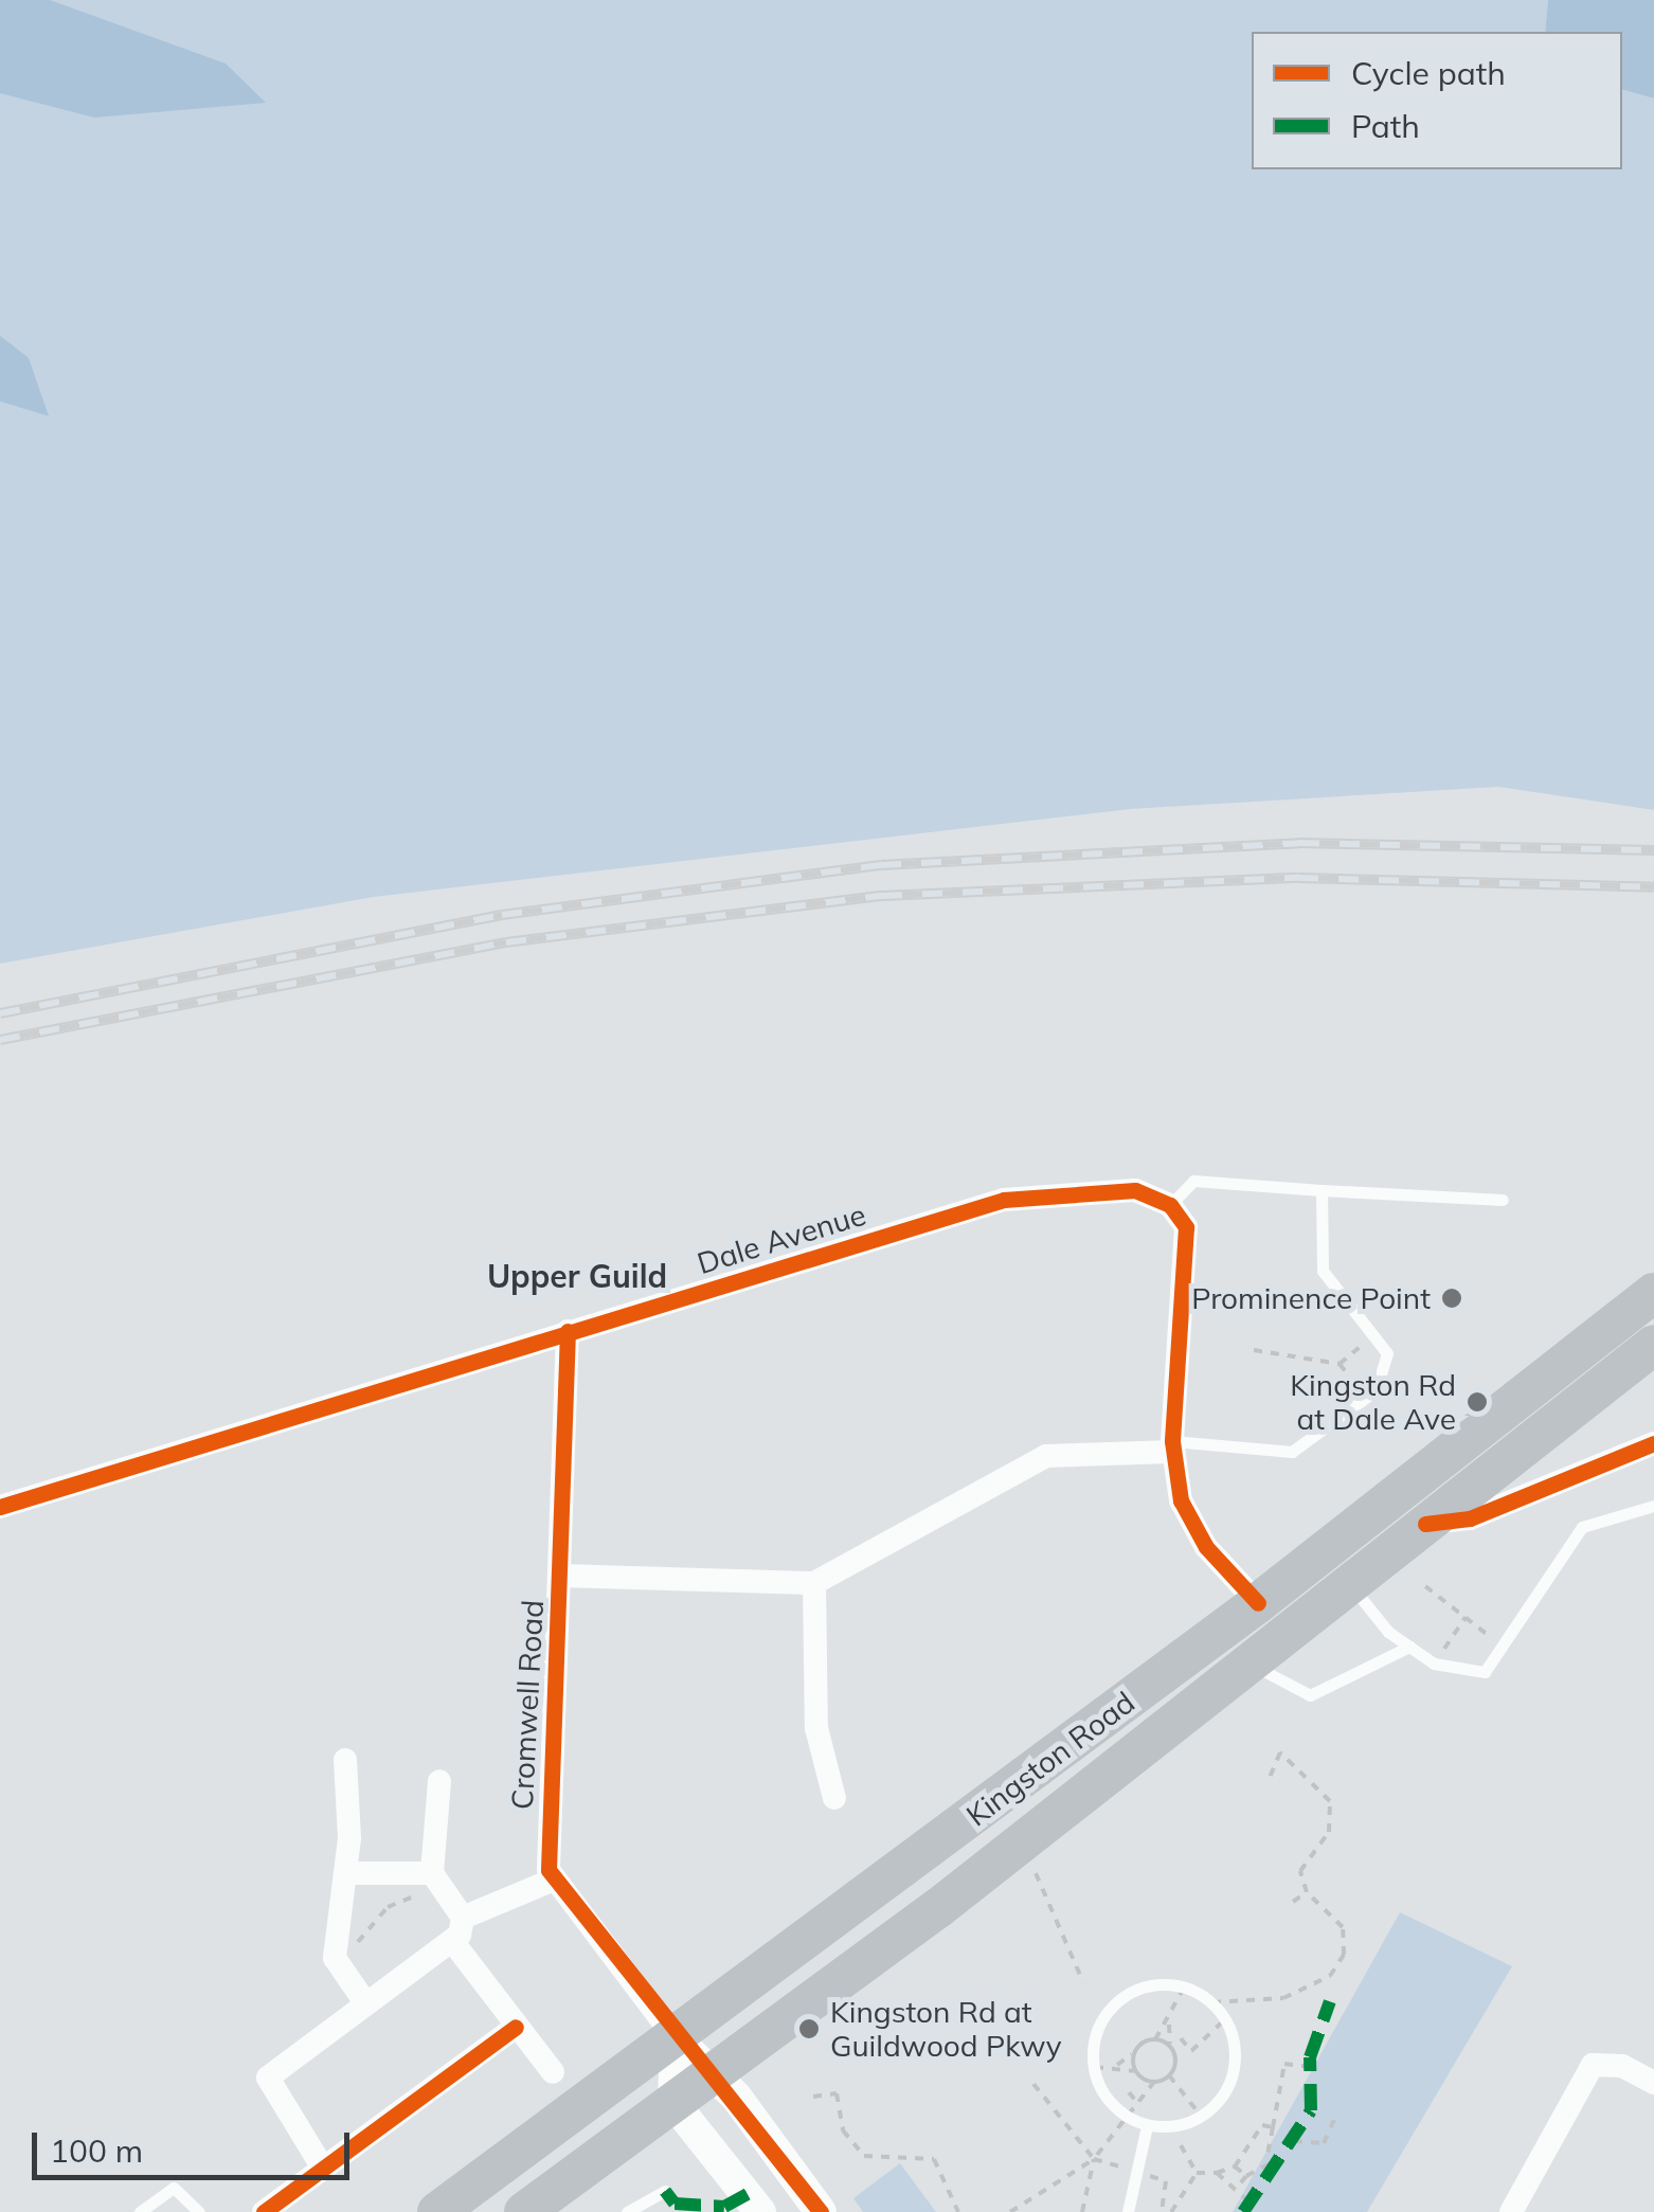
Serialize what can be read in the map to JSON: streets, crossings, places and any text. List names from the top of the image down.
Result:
{
  "streets": {
    "main road": ["Kingston Road"],
    "street": ["Dale Avenue", "Cromwell Road"]
  },
  "crossings": [
    ["Dale Avenue", "Cromwell Road"]
  ],
  "districts": ["Upper Guild"],
  "places": ["Prominence Point", "Kingston Rd at Dale Ave", "Kingston Rd at Guildwood Pkwy"],
  "legend": ["Cycle path", "Path"],
  "scale_bar": "100 m"
}
